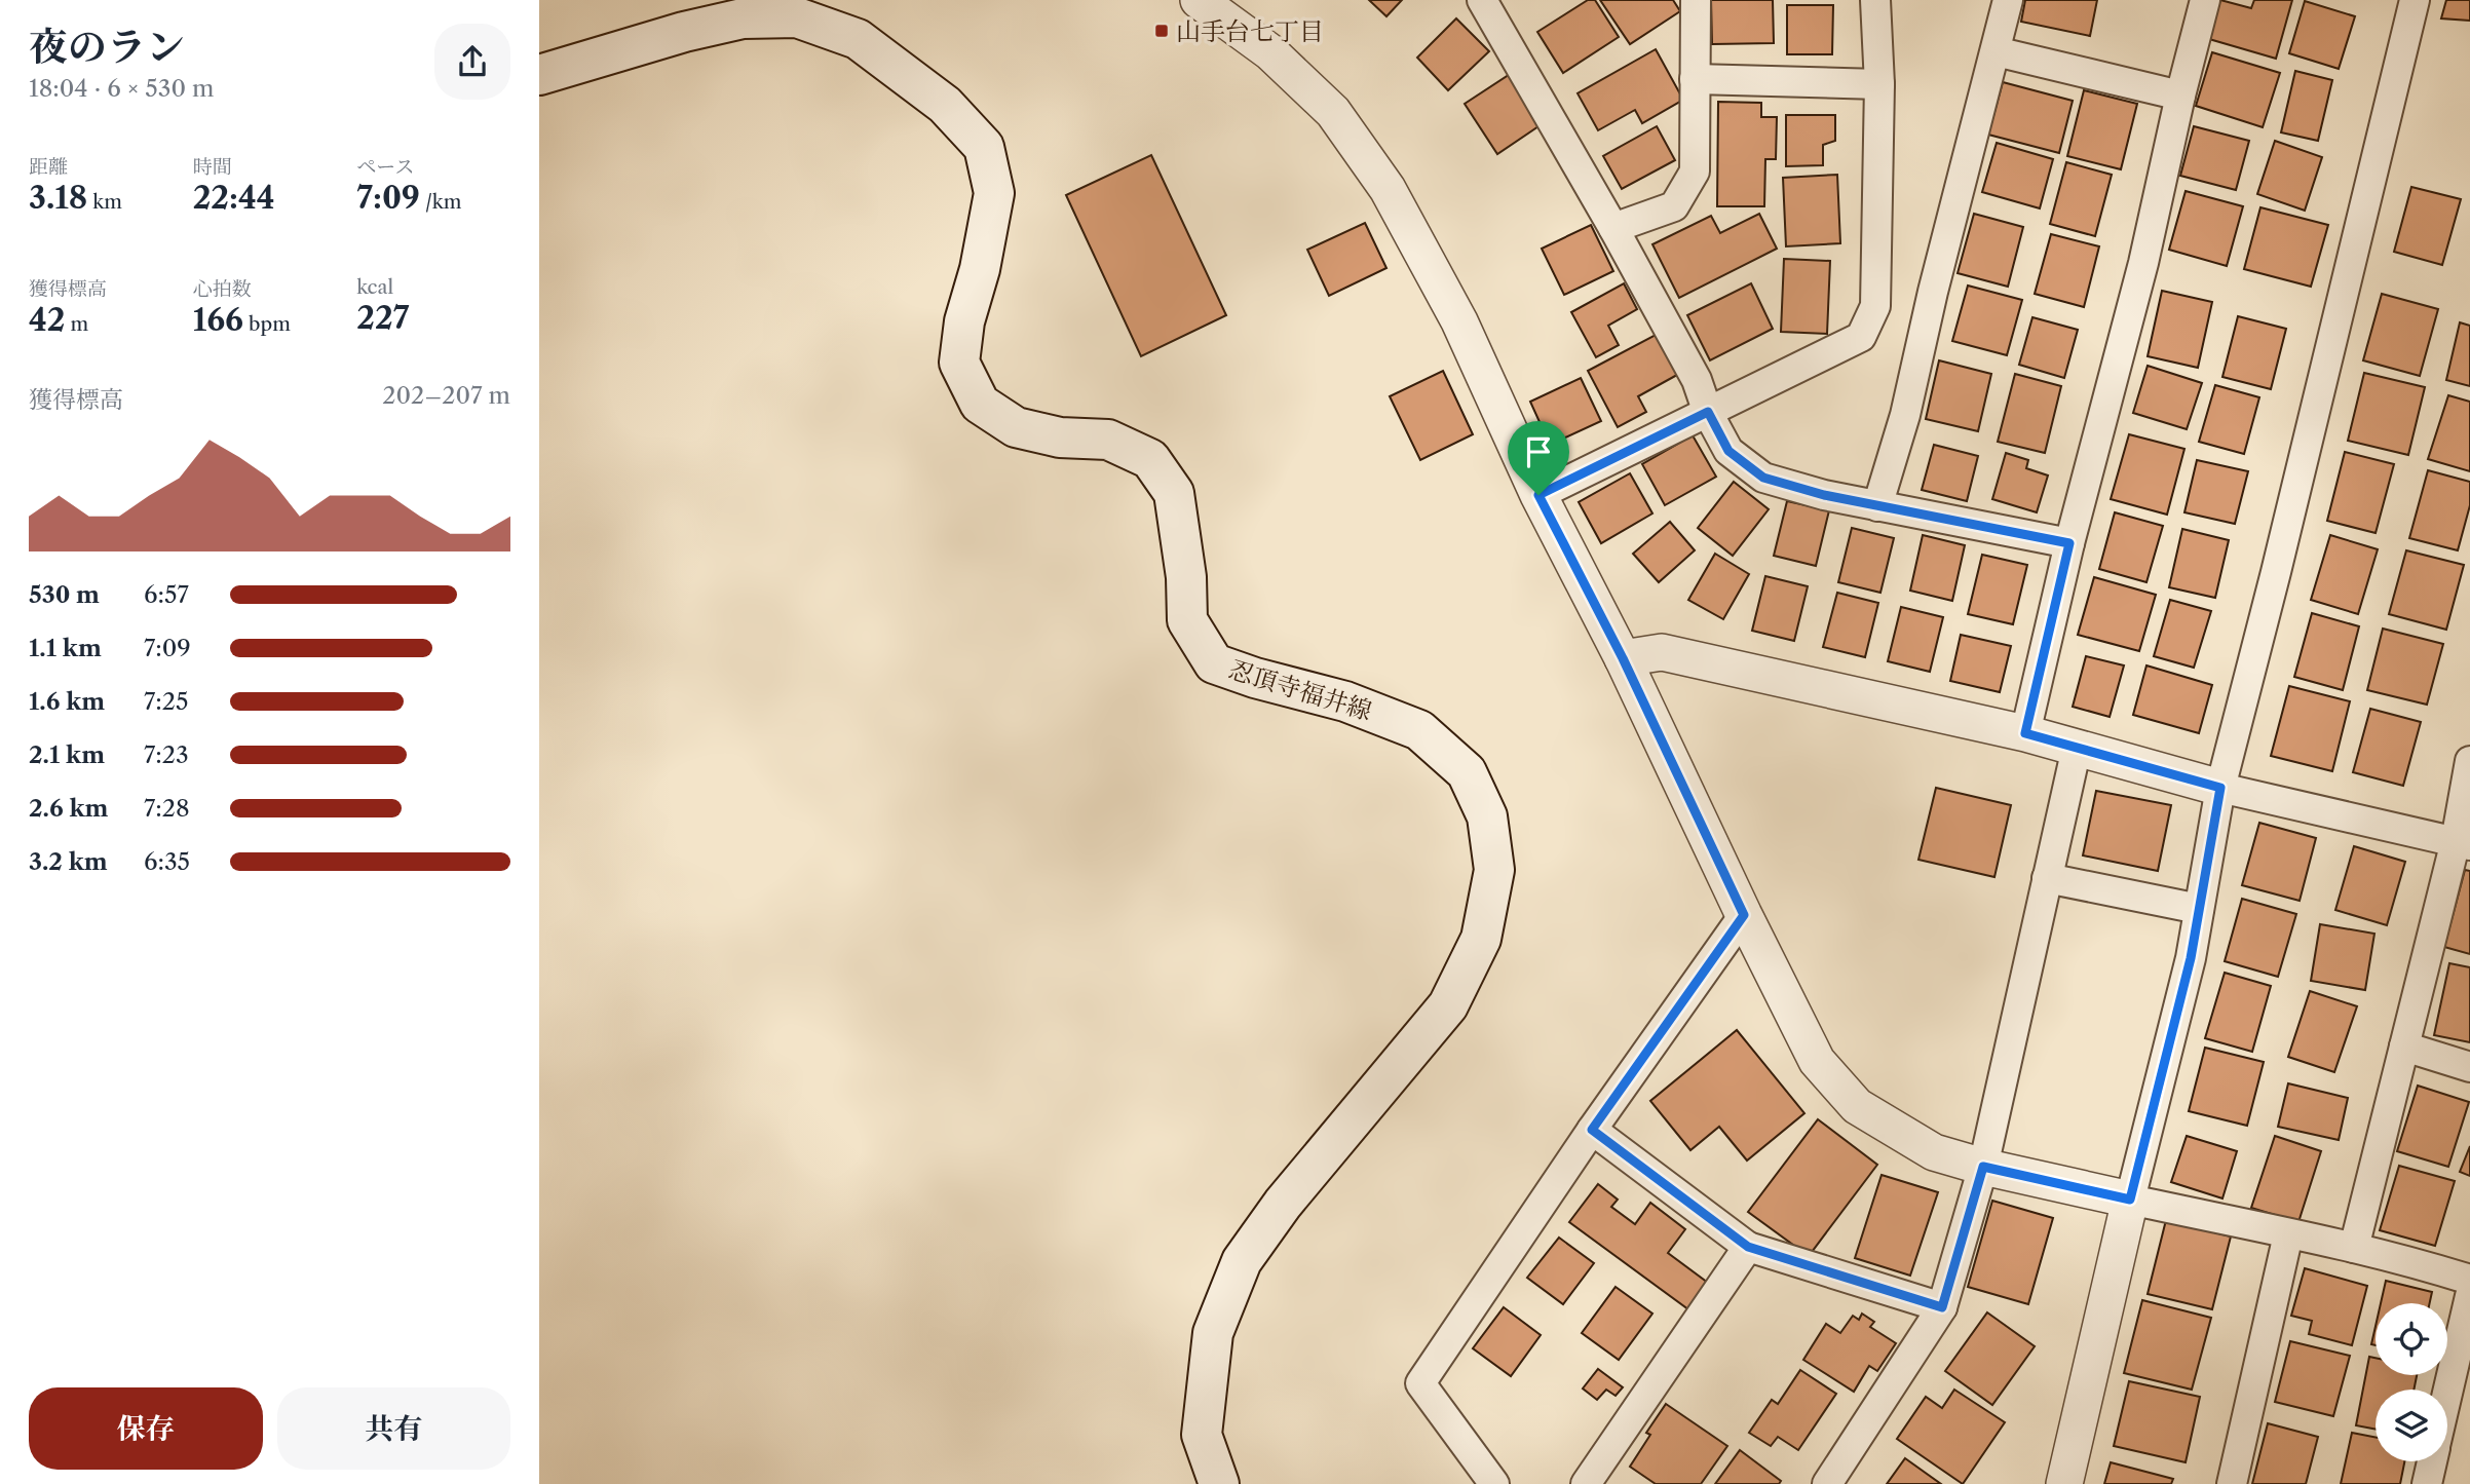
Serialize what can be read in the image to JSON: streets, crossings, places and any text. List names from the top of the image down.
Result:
{
  "streets": {
    "main road": ["忍頂寺福井線"]
  },
  "places": {
    "transit": ["山手台七丁目"]
  },
  "page": {
    "heading": ["夜のラン", "18:04 · 6 × 530 m"],
    "stats": [
      ["距離", "3.18 km"],
      ["時間", "22:44"],
      ["ペース", "7:09 /km"],
      ["獲得標高", "42 m"],
      ["心拍数", "166 bpm"],
      ["kcal", "227"]
    ],
    "chart": ["獲得標高", "202–207 m"],
    "list": [
      {
        "name": "530 m",
        "note": "6:57"
      },
      {
        "name": "1.1 km",
        "note": "7:09"
      },
      {
        "name": "1.6 km",
        "note": "7:25"
      },
      {
        "name": "2.1 km",
        "note": "7:23"
      },
      {
        "name": "2.6 km",
        "note": "7:28"
      },
      {
        "name": "3.2 km",
        "note": "6:35"
      }
    ],
    "buttons": ["保存", "共有"]
  }
}
